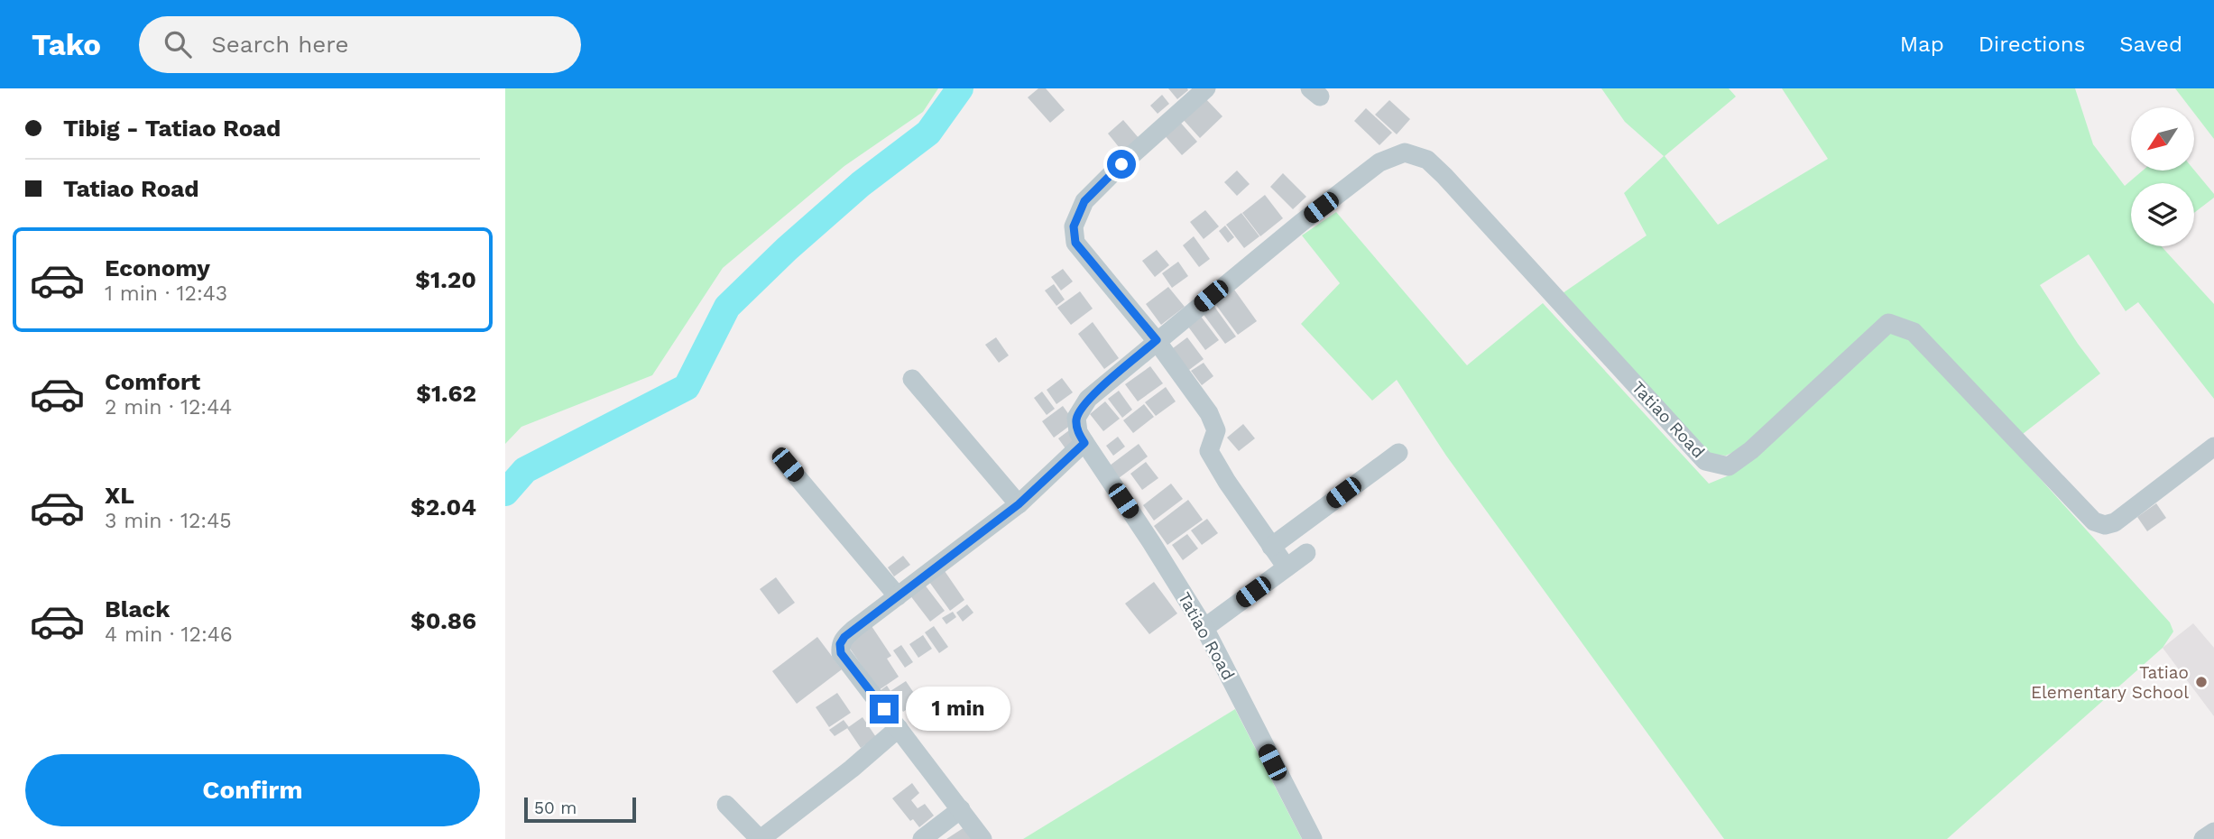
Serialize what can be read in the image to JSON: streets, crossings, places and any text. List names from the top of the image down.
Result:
{
  "streets": {
    "street": ["Tatiao Road"]
  },
  "places": ["Tatiao Elementary School"],
  "scale_bar": "50 m",
  "north": "bottom left",
  "page": {
    "header": "Tako",
    "search": "Search here",
    "nav": ["Map", "Directions", "Saved"],
    "banner": ["Tibig - Tatiao Road", "Tatiao Road"],
    "list": [
      {
        "name": "Economy",
        "note": "1 min · 12:43",
        "value": "$1.20"
      },
      {
        "name": "Comfort",
        "note": "2 min · 12:44",
        "value": "$1.62"
      },
      {
        "name": "XL",
        "note": "3 min · 12:45",
        "value": "$2.04"
      },
      {
        "name": "Black",
        "note": "4 min · 12:46",
        "value": "$0.86"
      }
    ],
    "bubble": "1 min",
    "buttons": "Confirm",
    "scale": "50 m"
  }
}
